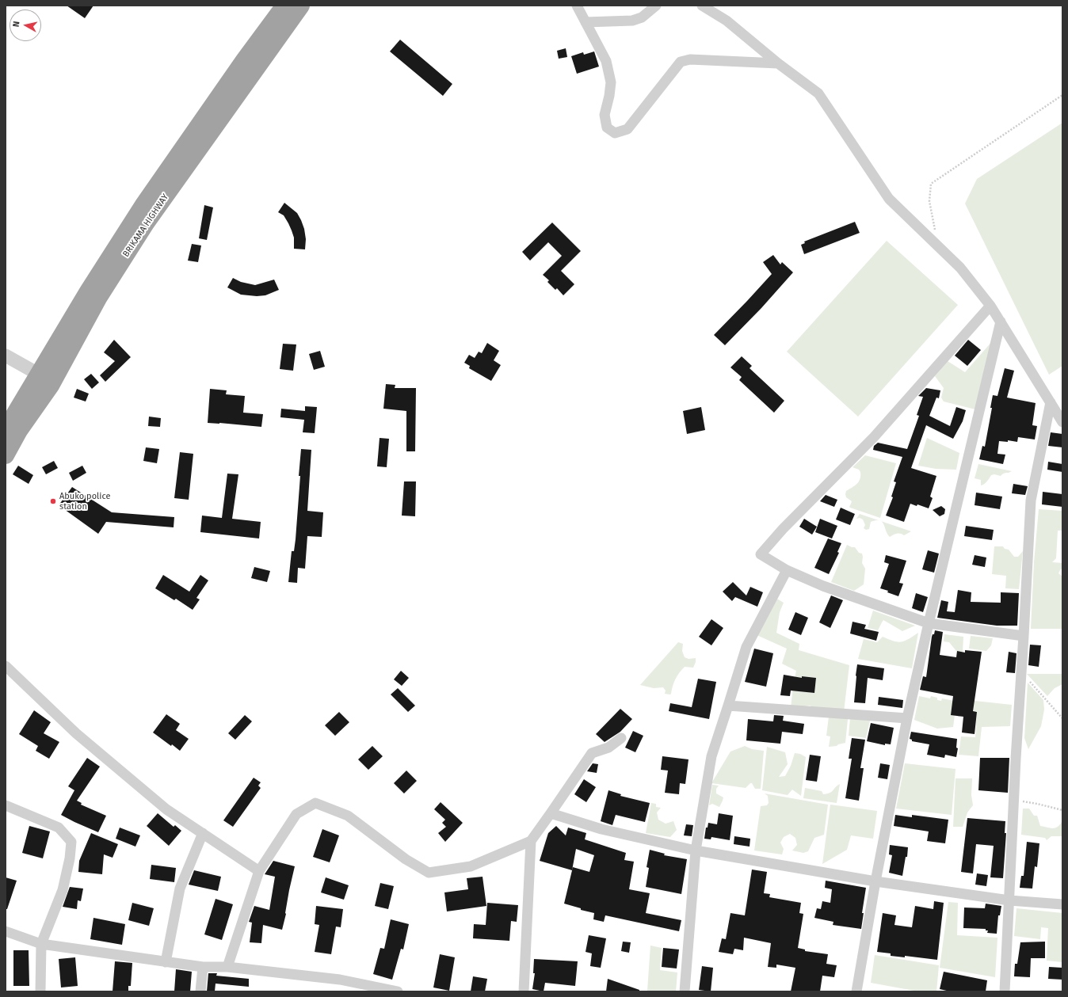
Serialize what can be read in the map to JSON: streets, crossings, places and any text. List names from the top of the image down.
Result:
{
  "streets": {
    "highway": ["BRIKAMA HIGHWAY"]
  },
  "places": ["Abuko police station"],
  "north": "left"
}
